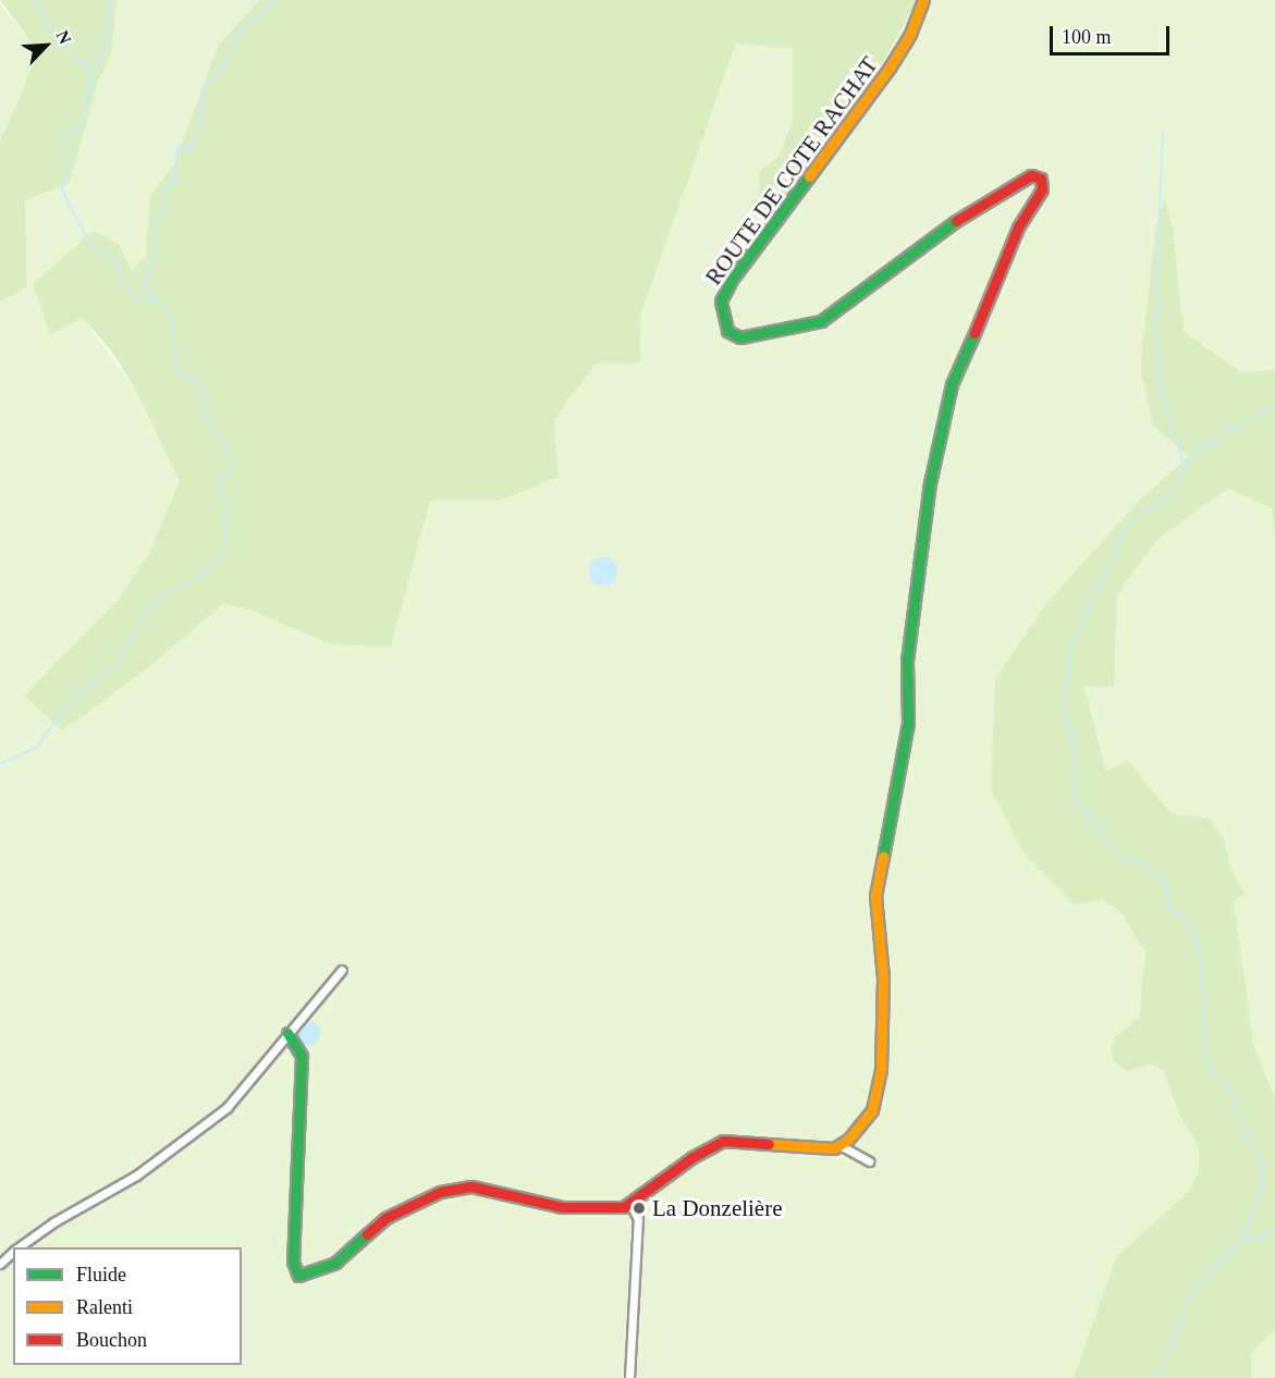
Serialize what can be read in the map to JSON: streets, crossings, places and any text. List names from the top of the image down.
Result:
{
  "streets": {
    "street": ["ROUTE DE COTE RACHAT"]
  },
  "places": ["La Donzelière"],
  "legend": ["Fluide", "Ralenti", "Bouchon"],
  "scale_bar": "100 m",
  "north": "top right"
}
